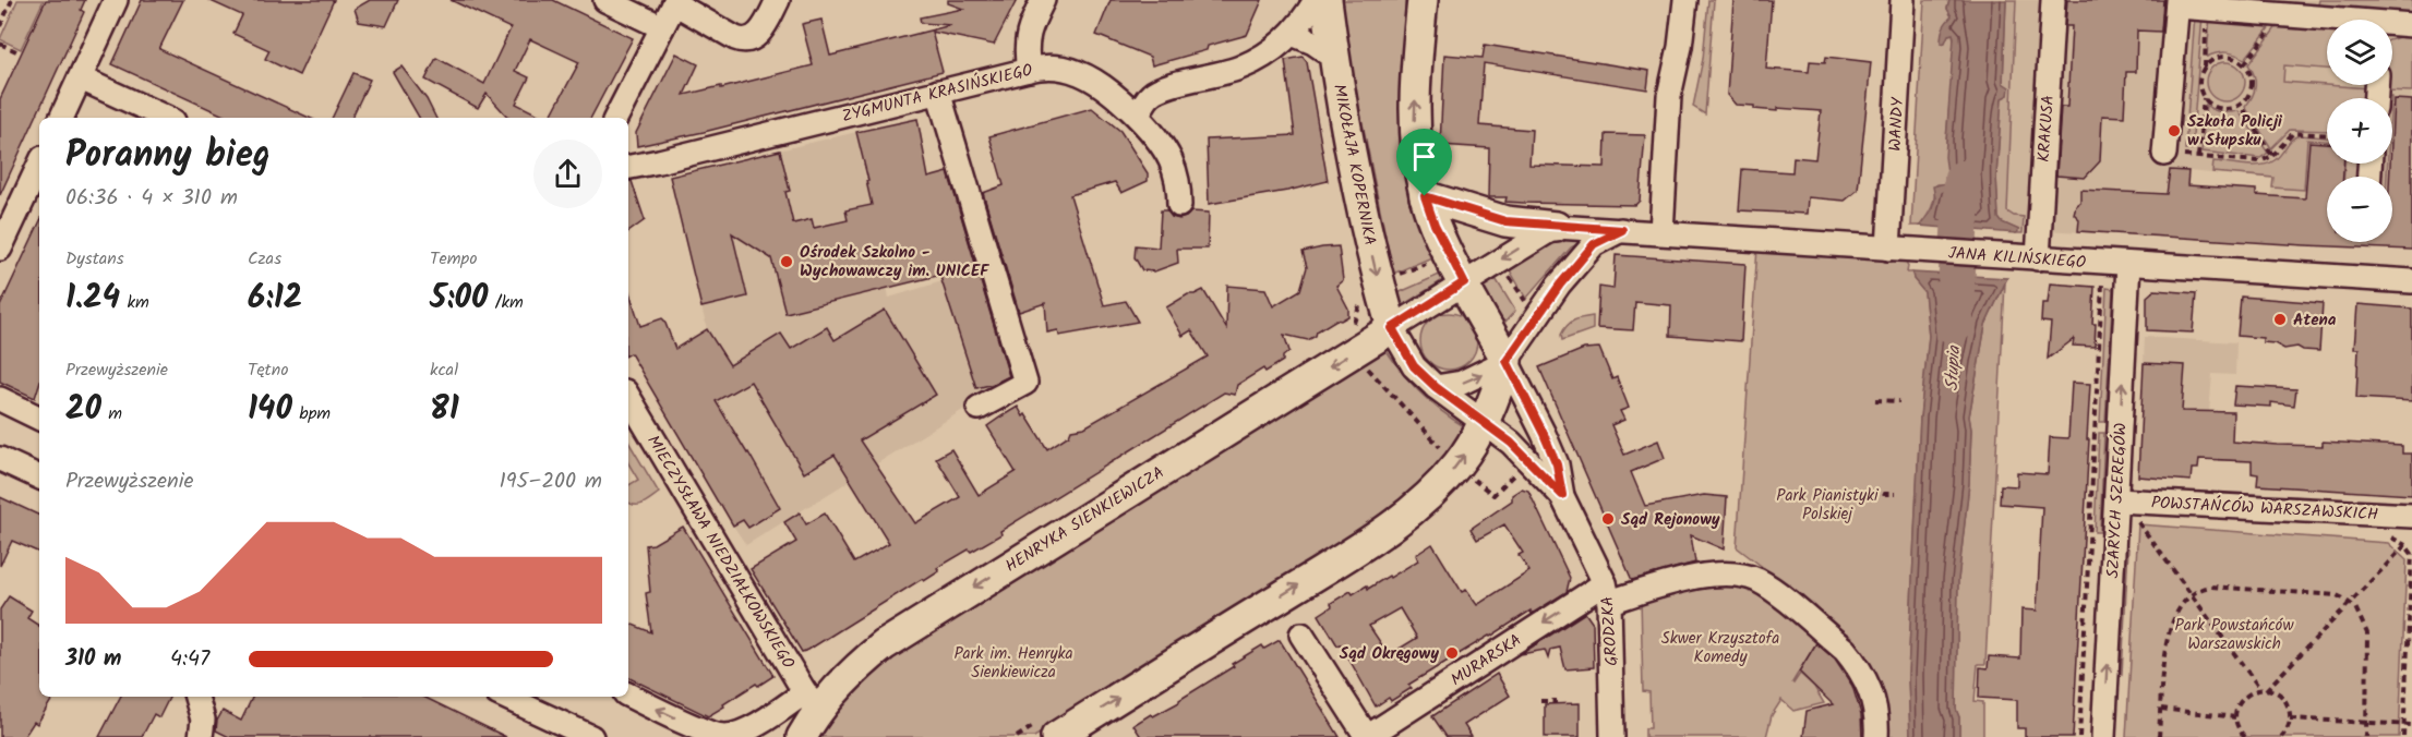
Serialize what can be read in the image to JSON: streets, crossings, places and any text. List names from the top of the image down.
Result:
{
  "streets": {
    "main road": ["MIKOŁAJA KOPERNIKA", "HENRYKA SIENKIEWICZA"],
    "street": [
      "ZYGMUNTA KRASIŃSKIEGO",
      "WANDY",
      "KRAKUSA",
      "JANA KILIŃSKIEGO",
      "SZARYCH SZEREGÓW",
      "POWSTAŃCÓW WARSZAWSKICH",
      "MIECZYSŁAWA NIEDZIAŁKOWSKIEGO",
      "GRODZKA",
      "MURARSKA"
    ]
  },
  "crossings": [
    ["WANDY", "JANA KILIŃSKIEGO"],
    ["KRAKUSA", "JANA KILIŃSKIEGO"],
    ["MIKOŁAJA KOPERNIKA", "HENRYKA SIENKIEWICZA"],
    ["MIKOŁAJA KOPERNIKA", "GRODZKA"],
    ["JANA KILIŃSKIEGO", "SZARYCH SZEREGÓW"],
    ["SZARYCH SZEREGÓW", "POWSTAŃCÓW WARSZAWSKICH"],
    ["HENRYKA SIENKIEWICZA", "MIECZYSŁAWA NIEDZIAŁKOWSKIEGO"],
    ["HENRYKA SIENKIEWICZA", "GRODZKA"],
    ["GRODZKA", "MURARSKA"]
  ],
  "one_way": ["SZARYCH SZEREGÓW", "MURARSKA"],
  "water": ["Słupia"],
  "parks": [
    "Park Pianistyki Polskiej",
    "Park Powstańców Warszawskich",
    "Skwer Krzysztofa Komedy",
    "Park im. Henryka Sienkiewicza"
  ],
  "places": [
    "Szkoła Policji w Słupsku",
    "Ośrodek Szkolno - Wychowawczy im. UNICEF",
    "Atena",
    "Sąd Rejonowy",
    "Sąd Okręgowy"
  ],
  "page": {
    "map_buttons": ["+", "−"],
    "heading": ["Poranny bieg", "06:36 · 4 × 310 m"],
    "stats": [
      ["Dystans", "1.24 km"],
      ["Czas", "6:12"],
      ["Tempo", "5:00 /km"],
      ["Przewyższenie", "20 m"],
      ["Tętno", "140 bpm"],
      ["kcal", "81"]
    ],
    "chart": ["Przewyższenie", "195–200 m"],
    "list": [
      {
        "name": "310 m",
        "note": "4:47"
      }
    ]
  }
}
